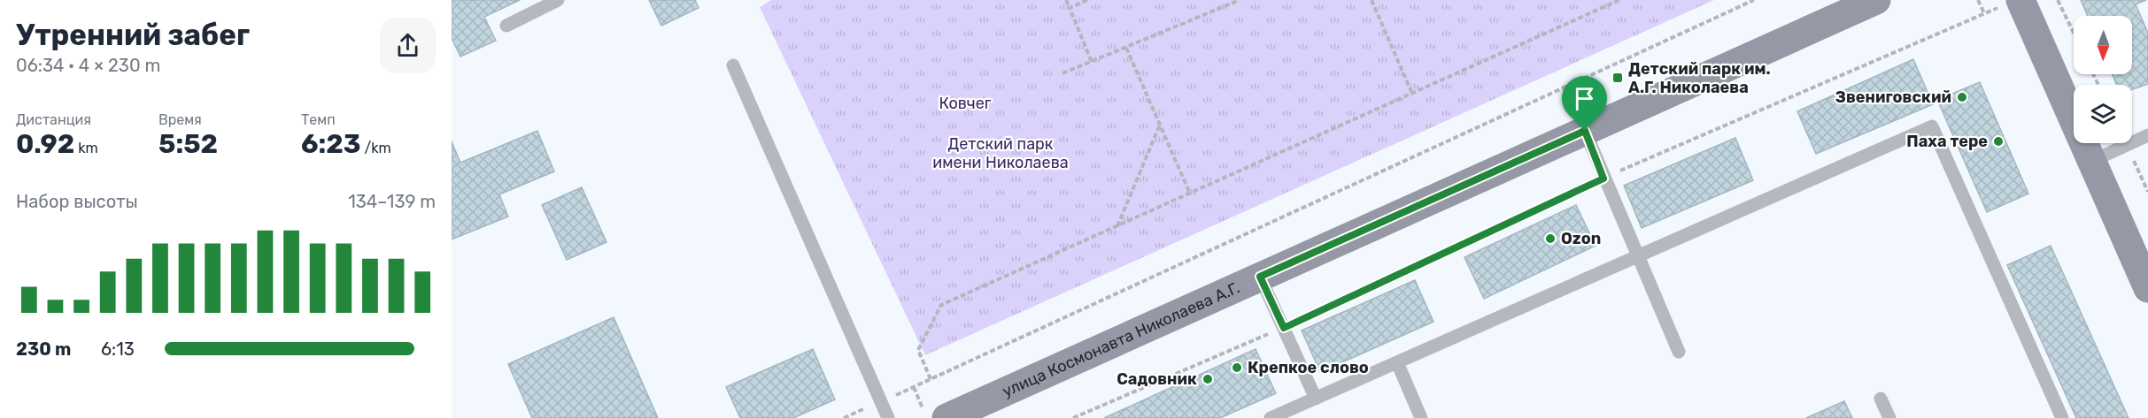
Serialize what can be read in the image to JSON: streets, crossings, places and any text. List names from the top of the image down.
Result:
{
  "streets": {
    "street": ["улица Космонавта Николаева А.Г."]
  },
  "parks": ["Ковчег", "Детский парк имени Николаева"],
  "places": {
    "transit": ["Детский парк им. А.Г. Николаева"],
    "other": [
      "Звениговский",
      "Паха тере",
      "Ozon",
      "Крепкое слово",
      "Садовник"
    ]
  },
  "north": "bottom",
  "page": {
    "heading": ["Утренний забег", "06:34 · 4 × 230 m"],
    "stats": [
      ["Дистанция", "0.92 km"],
      ["Время", "5:52"],
      ["Темп", "6:23 /km"]
    ],
    "chart": ["Набор высоты", "134–139 m"],
    "list": [
      {
        "name": "230 m",
        "note": "6:13"
      }
    ]
  }
}
